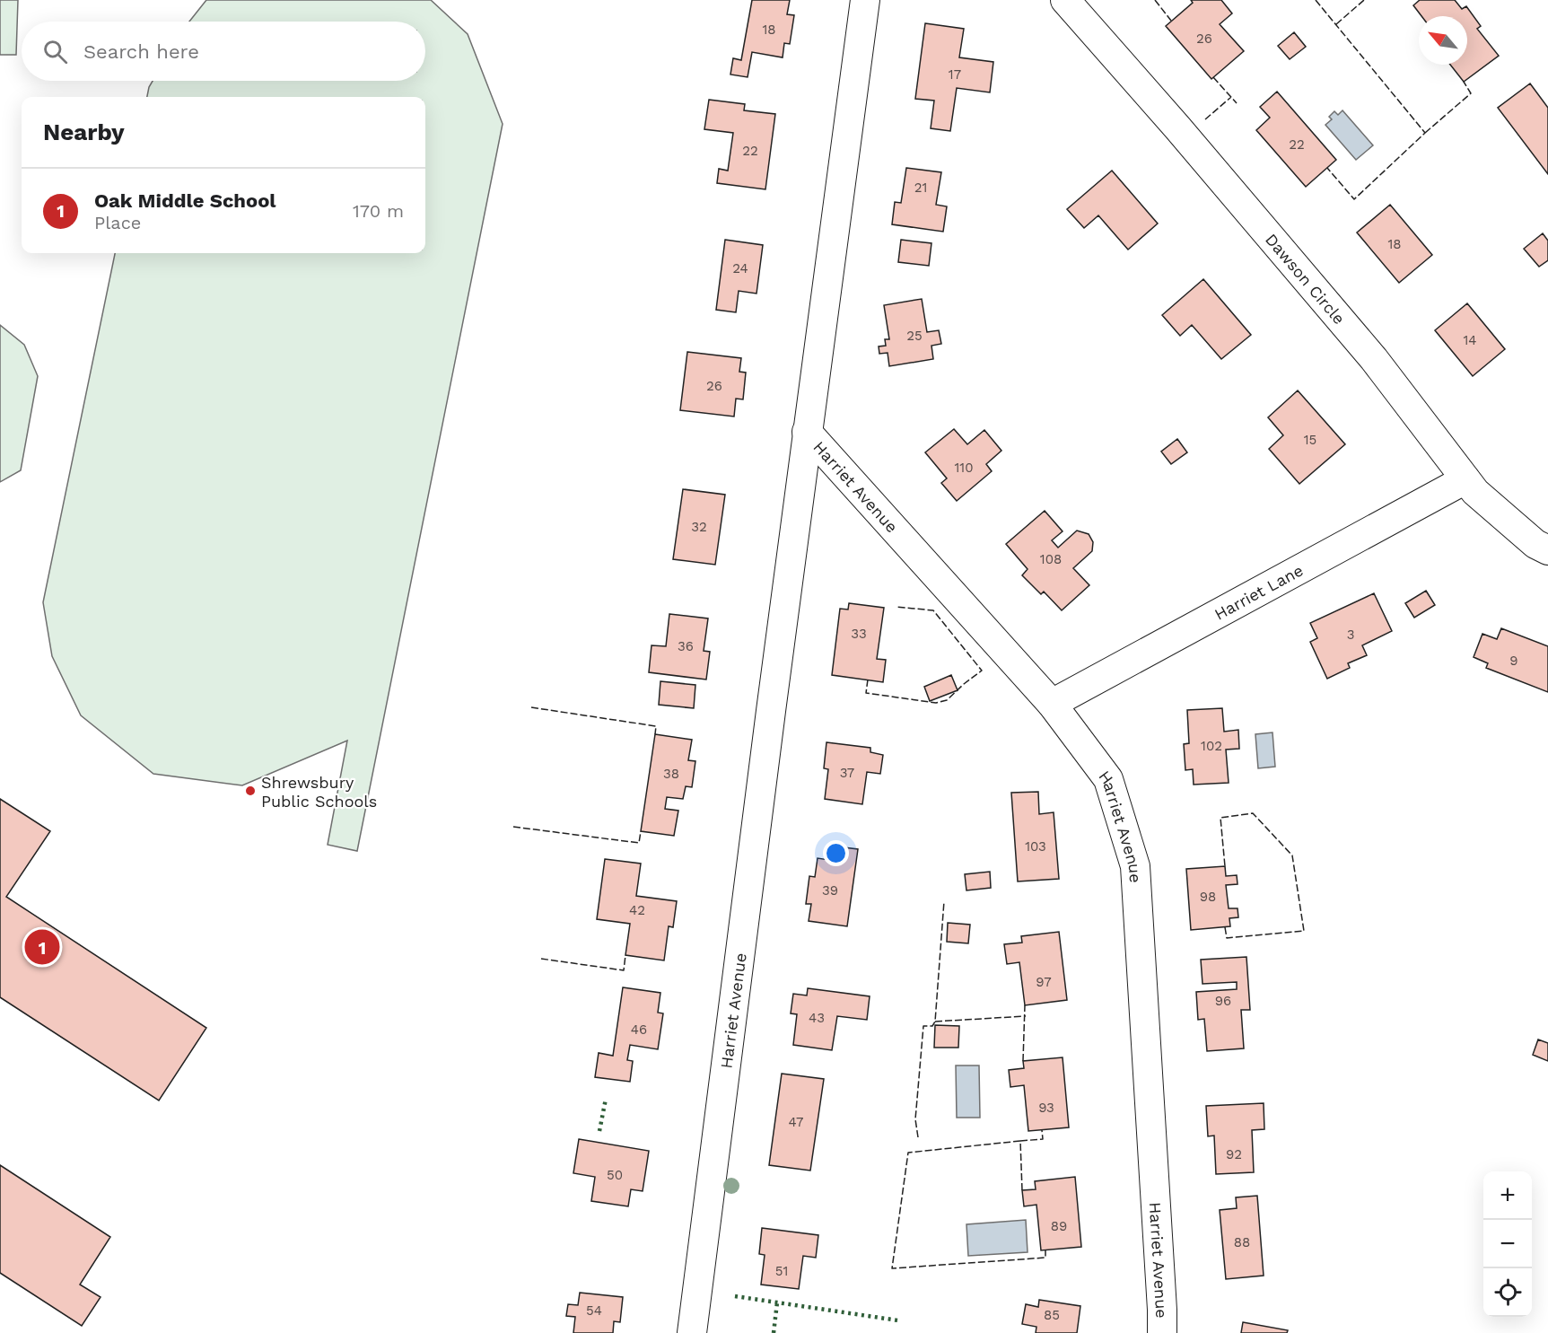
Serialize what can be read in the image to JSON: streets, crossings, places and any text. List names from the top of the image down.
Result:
{
  "streets": {
    "street": ["Dawson Circle", "Harriet Avenue", "Harriet Lane"]
  },
  "crossings": [
    ["Dawson Circle", "Harriet Lane"],
    ["Harriet Avenue", "Harriet Lane"]
  ],
  "places": ["Shrewsbury Public Schools"],
  "house_numbers": [
    "18",
    "26",
    "17",
    "22",
    "22",
    "21",
    "18",
    "24",
    "25",
    "14",
    "26",
    "15",
    "110",
    "32",
    "108",
    "33",
    "3",
    "36",
    "9",
    "102",
    "37",
    "38",
    "103",
    "39",
    "98",
    "42",
    "97",
    "96",
    "43",
    "46",
    "93",
    "47",
    "92",
    "50",
    "89",
    "88",
    "51",
    "54",
    "85"
  ],
  "north": "top left",
  "page": {
    "search": "Search here",
    "heading": "Nearby",
    "list": [
      {
        "mark": "1",
        "name": "Oak Middle School",
        "note": "Place",
        "value": "170 m"
      }
    ],
    "pins": "1",
    "map_buttons": ["+", "−"]
  }
}
